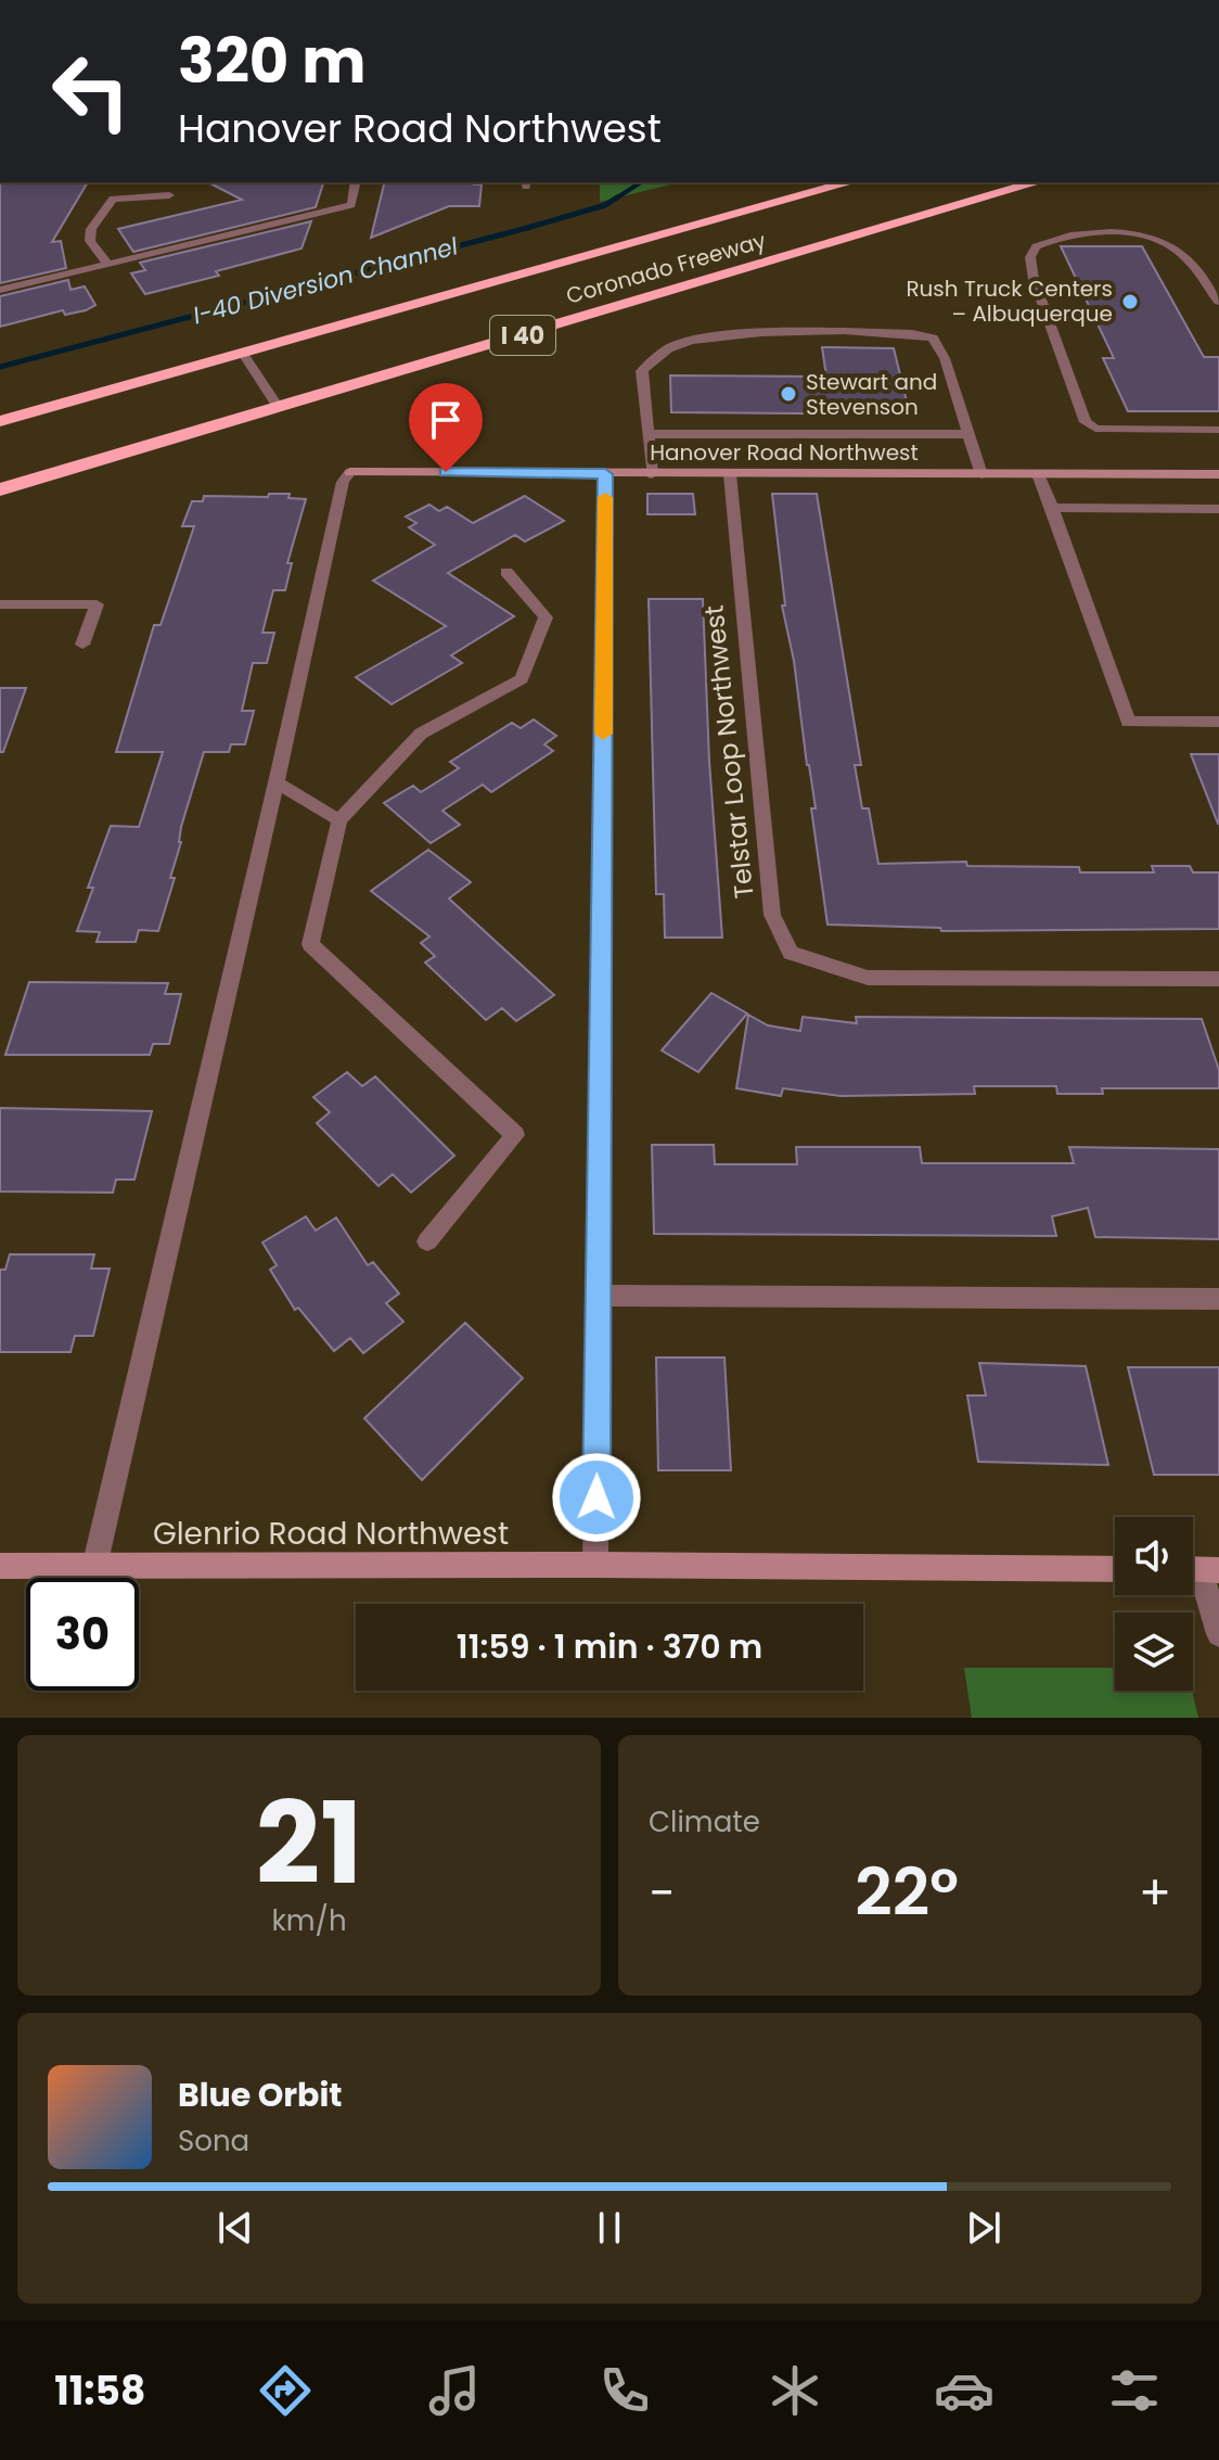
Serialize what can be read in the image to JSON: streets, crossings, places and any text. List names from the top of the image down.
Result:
{
  "streets": {
    "highway": ["Coronado Freeway", "I 40"],
    "street": ["Hanover Road Northwest", "Telstar Loop Northwest", "Glenrio Road Northwest"]
  },
  "crossings": [
    ["Hanover Road Northwest", "Telstar Loop Northwest"]
  ],
  "water": ["I-40 Diversion Channel"],
  "places": ["Rush Truck Centers – Albuquerque", "Stewart and Stevenson"],
  "page": {
    "turn": ["320 m", "Hanover Road Northwest"],
    "limit": "30",
    "trip": "11:59 · 1 min · 370 m",
    "tile": [
      ["21", "km/h"],
      "Climate"
    ],
    "heat": ["−", "22°", "+"],
    "song": ["Blue Orbit", "Sona"],
    "tabs": "11:58"
  }
}
